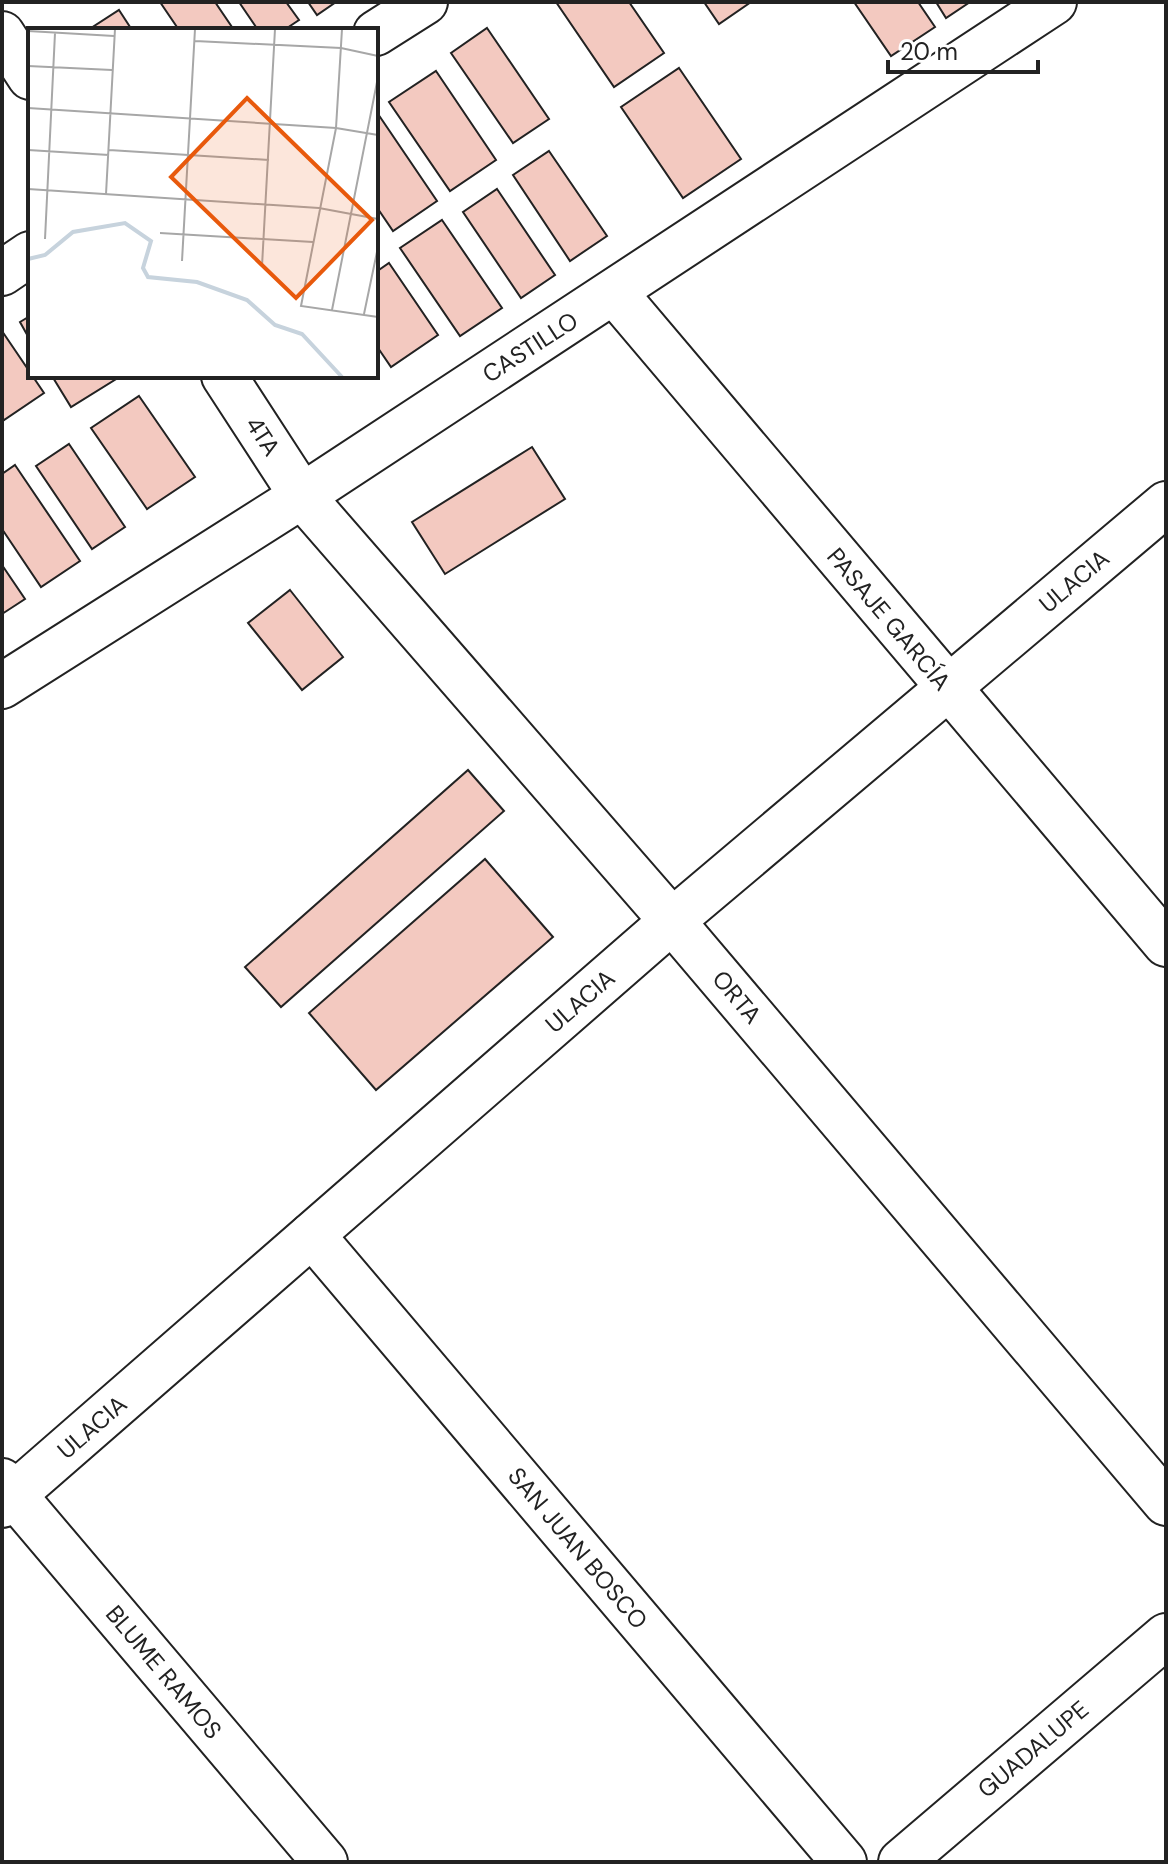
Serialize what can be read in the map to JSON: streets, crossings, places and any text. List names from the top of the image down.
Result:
{
  "streets": {
    "street": [
      "CASTILLO",
      "4TA",
      "ULACIA",
      "PASAJE GARCÍA",
      "ORTA",
      "SAN JUAN BOSCO",
      "BLUME RAMOS",
      "GUADALUPE"
    ]
  },
  "crossings": [
    ["CASTILLO", "4TA"],
    ["CASTILLO", "PASAJE GARCÍA"],
    ["CASTILLO", "ORTA"],
    ["4TA", "ORTA"],
    ["ULACIA", "PASAJE GARCÍA"],
    ["ULACIA", "ORTA"],
    ["ULACIA", "SAN JUAN BOSCO"],
    ["ULACIA", "BLUME RAMOS"]
  ],
  "scale_bar": "20 m"
}
